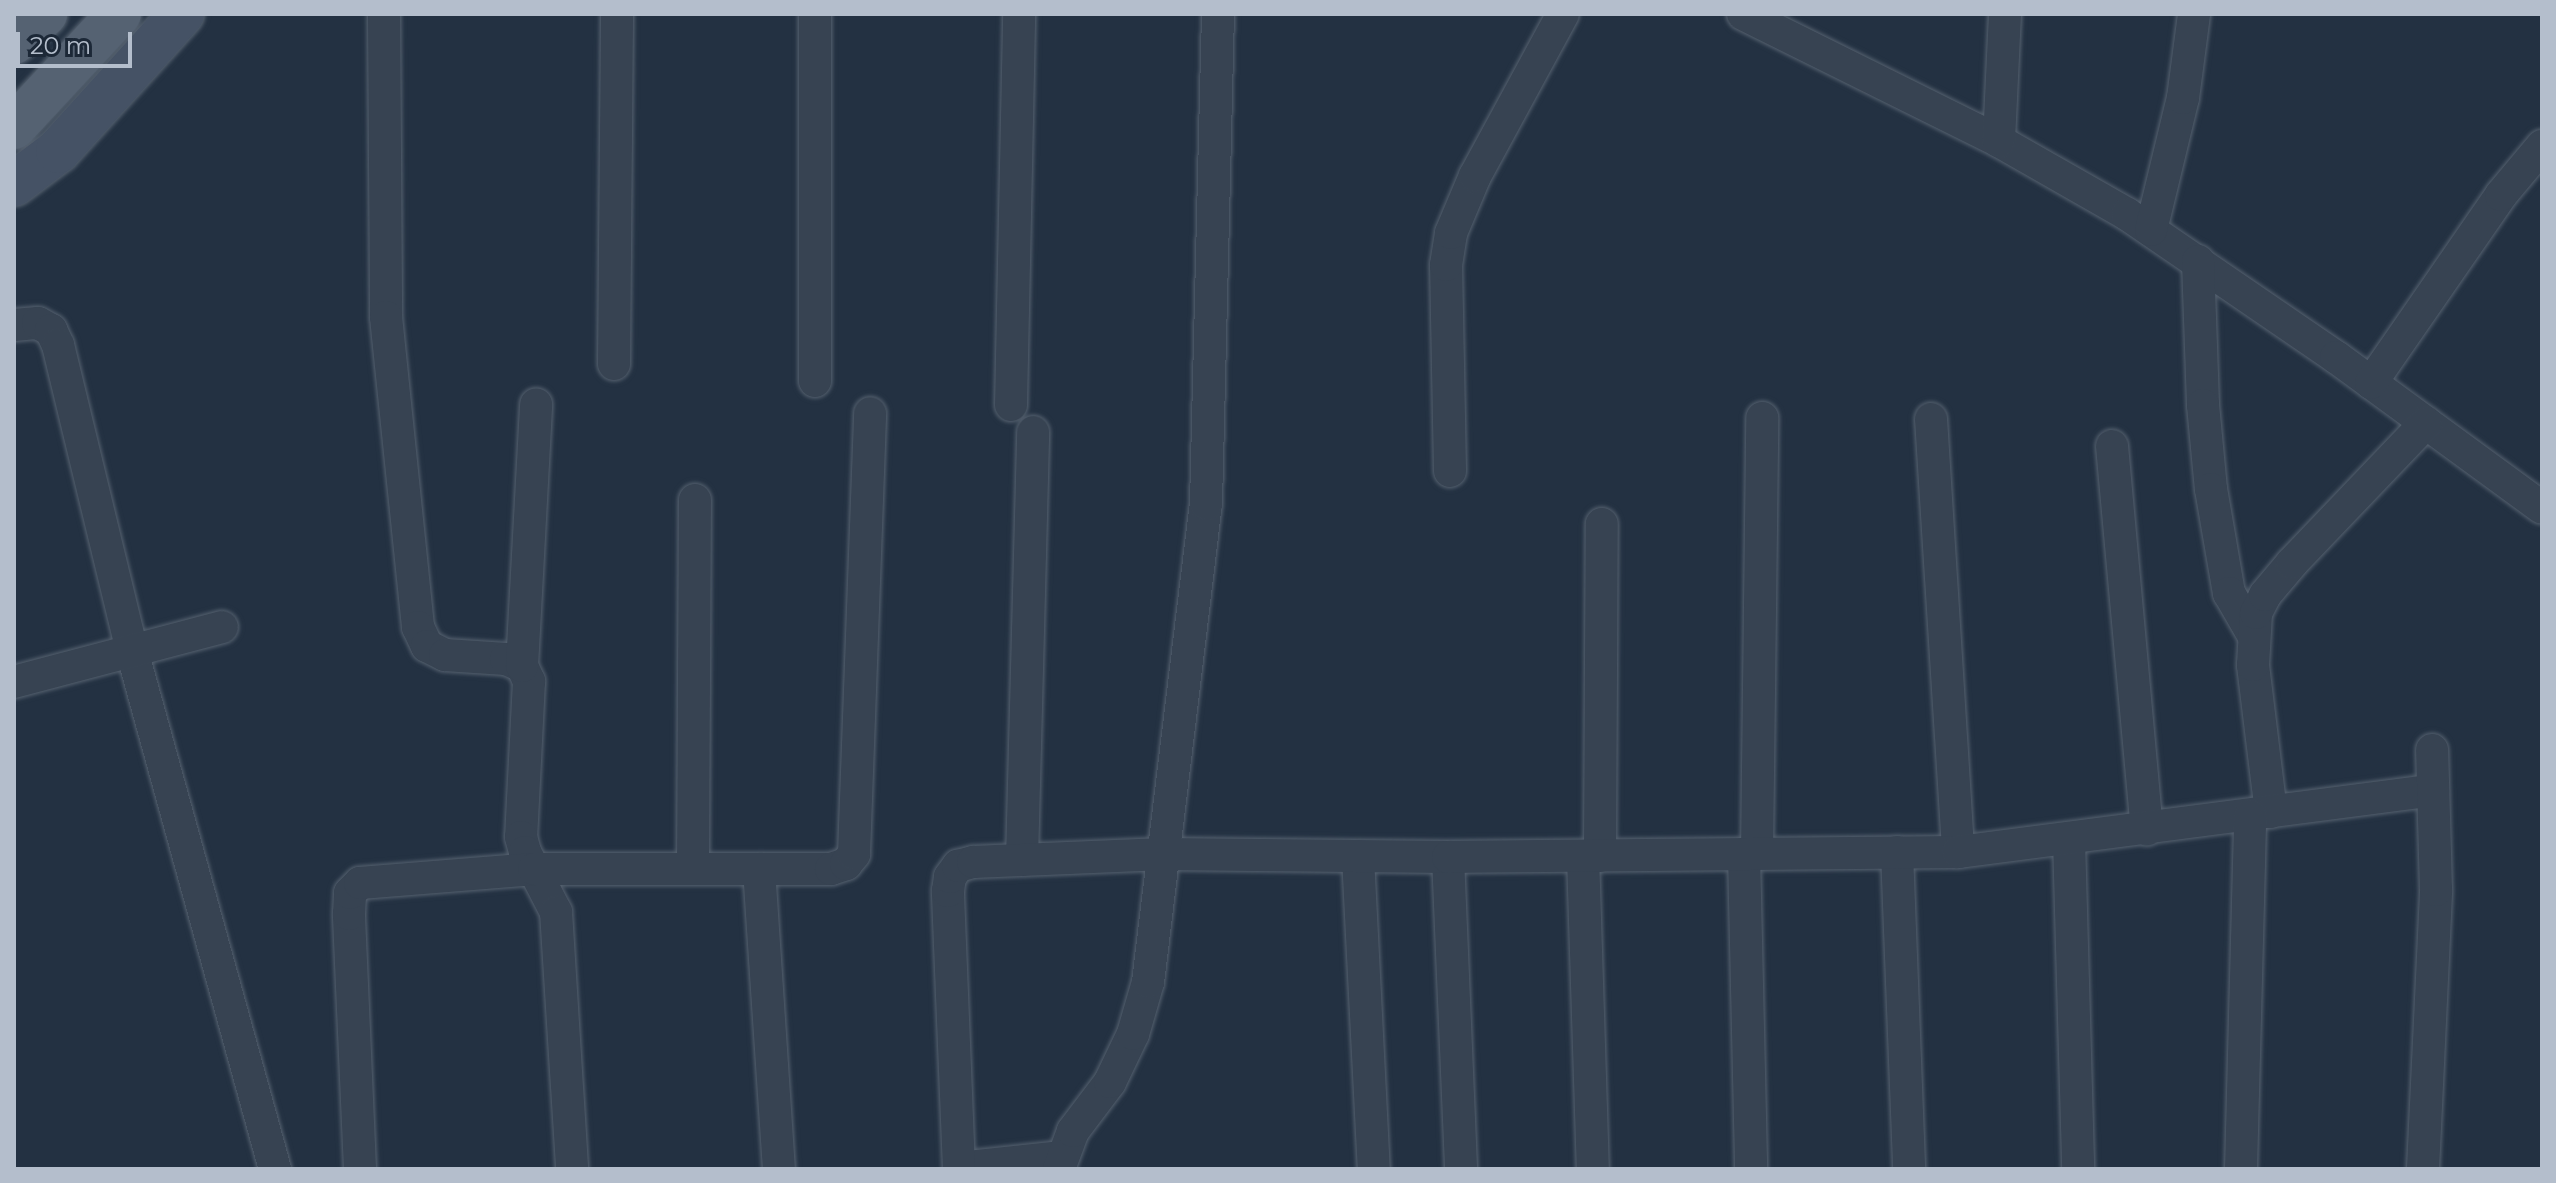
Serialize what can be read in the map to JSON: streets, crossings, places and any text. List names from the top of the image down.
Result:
{
  "scale_bar": "20 m"
}
